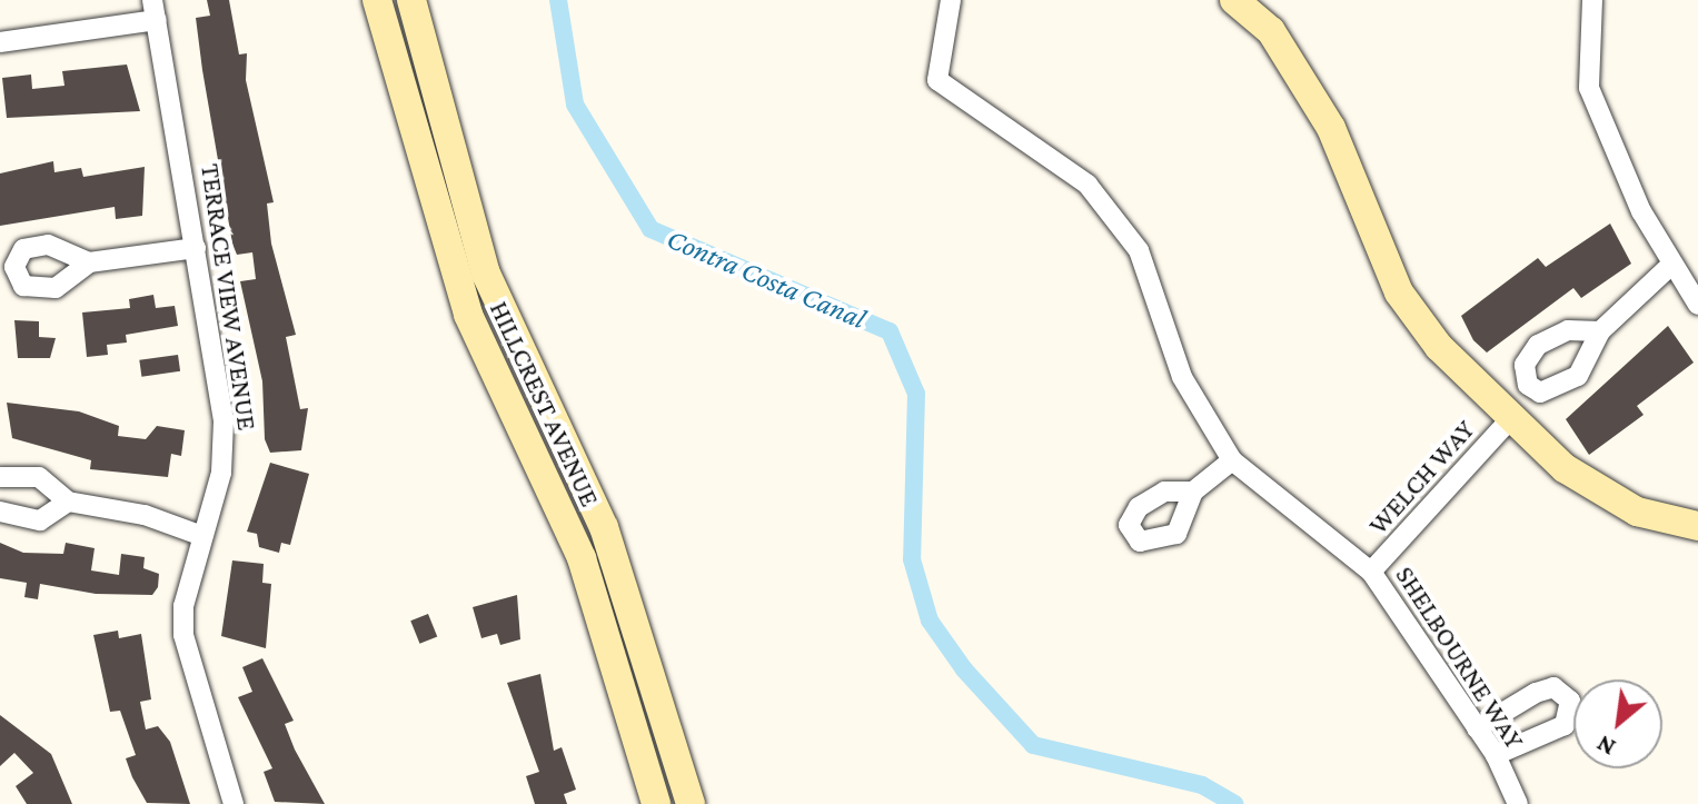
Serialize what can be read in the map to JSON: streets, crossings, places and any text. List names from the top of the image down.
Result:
{
  "streets": {
    "main road": ["HILLCREST AVENUE"],
    "street": ["TERRACE VIEW AVENUE", "WELCH WAY", "SHELBOURNE WAY"]
  },
  "crossings": [
    ["WELCH WAY", "SHELBOURNE WAY"]
  ],
  "water": ["Contra Costa Canal"],
  "north": "bottom left"
}
